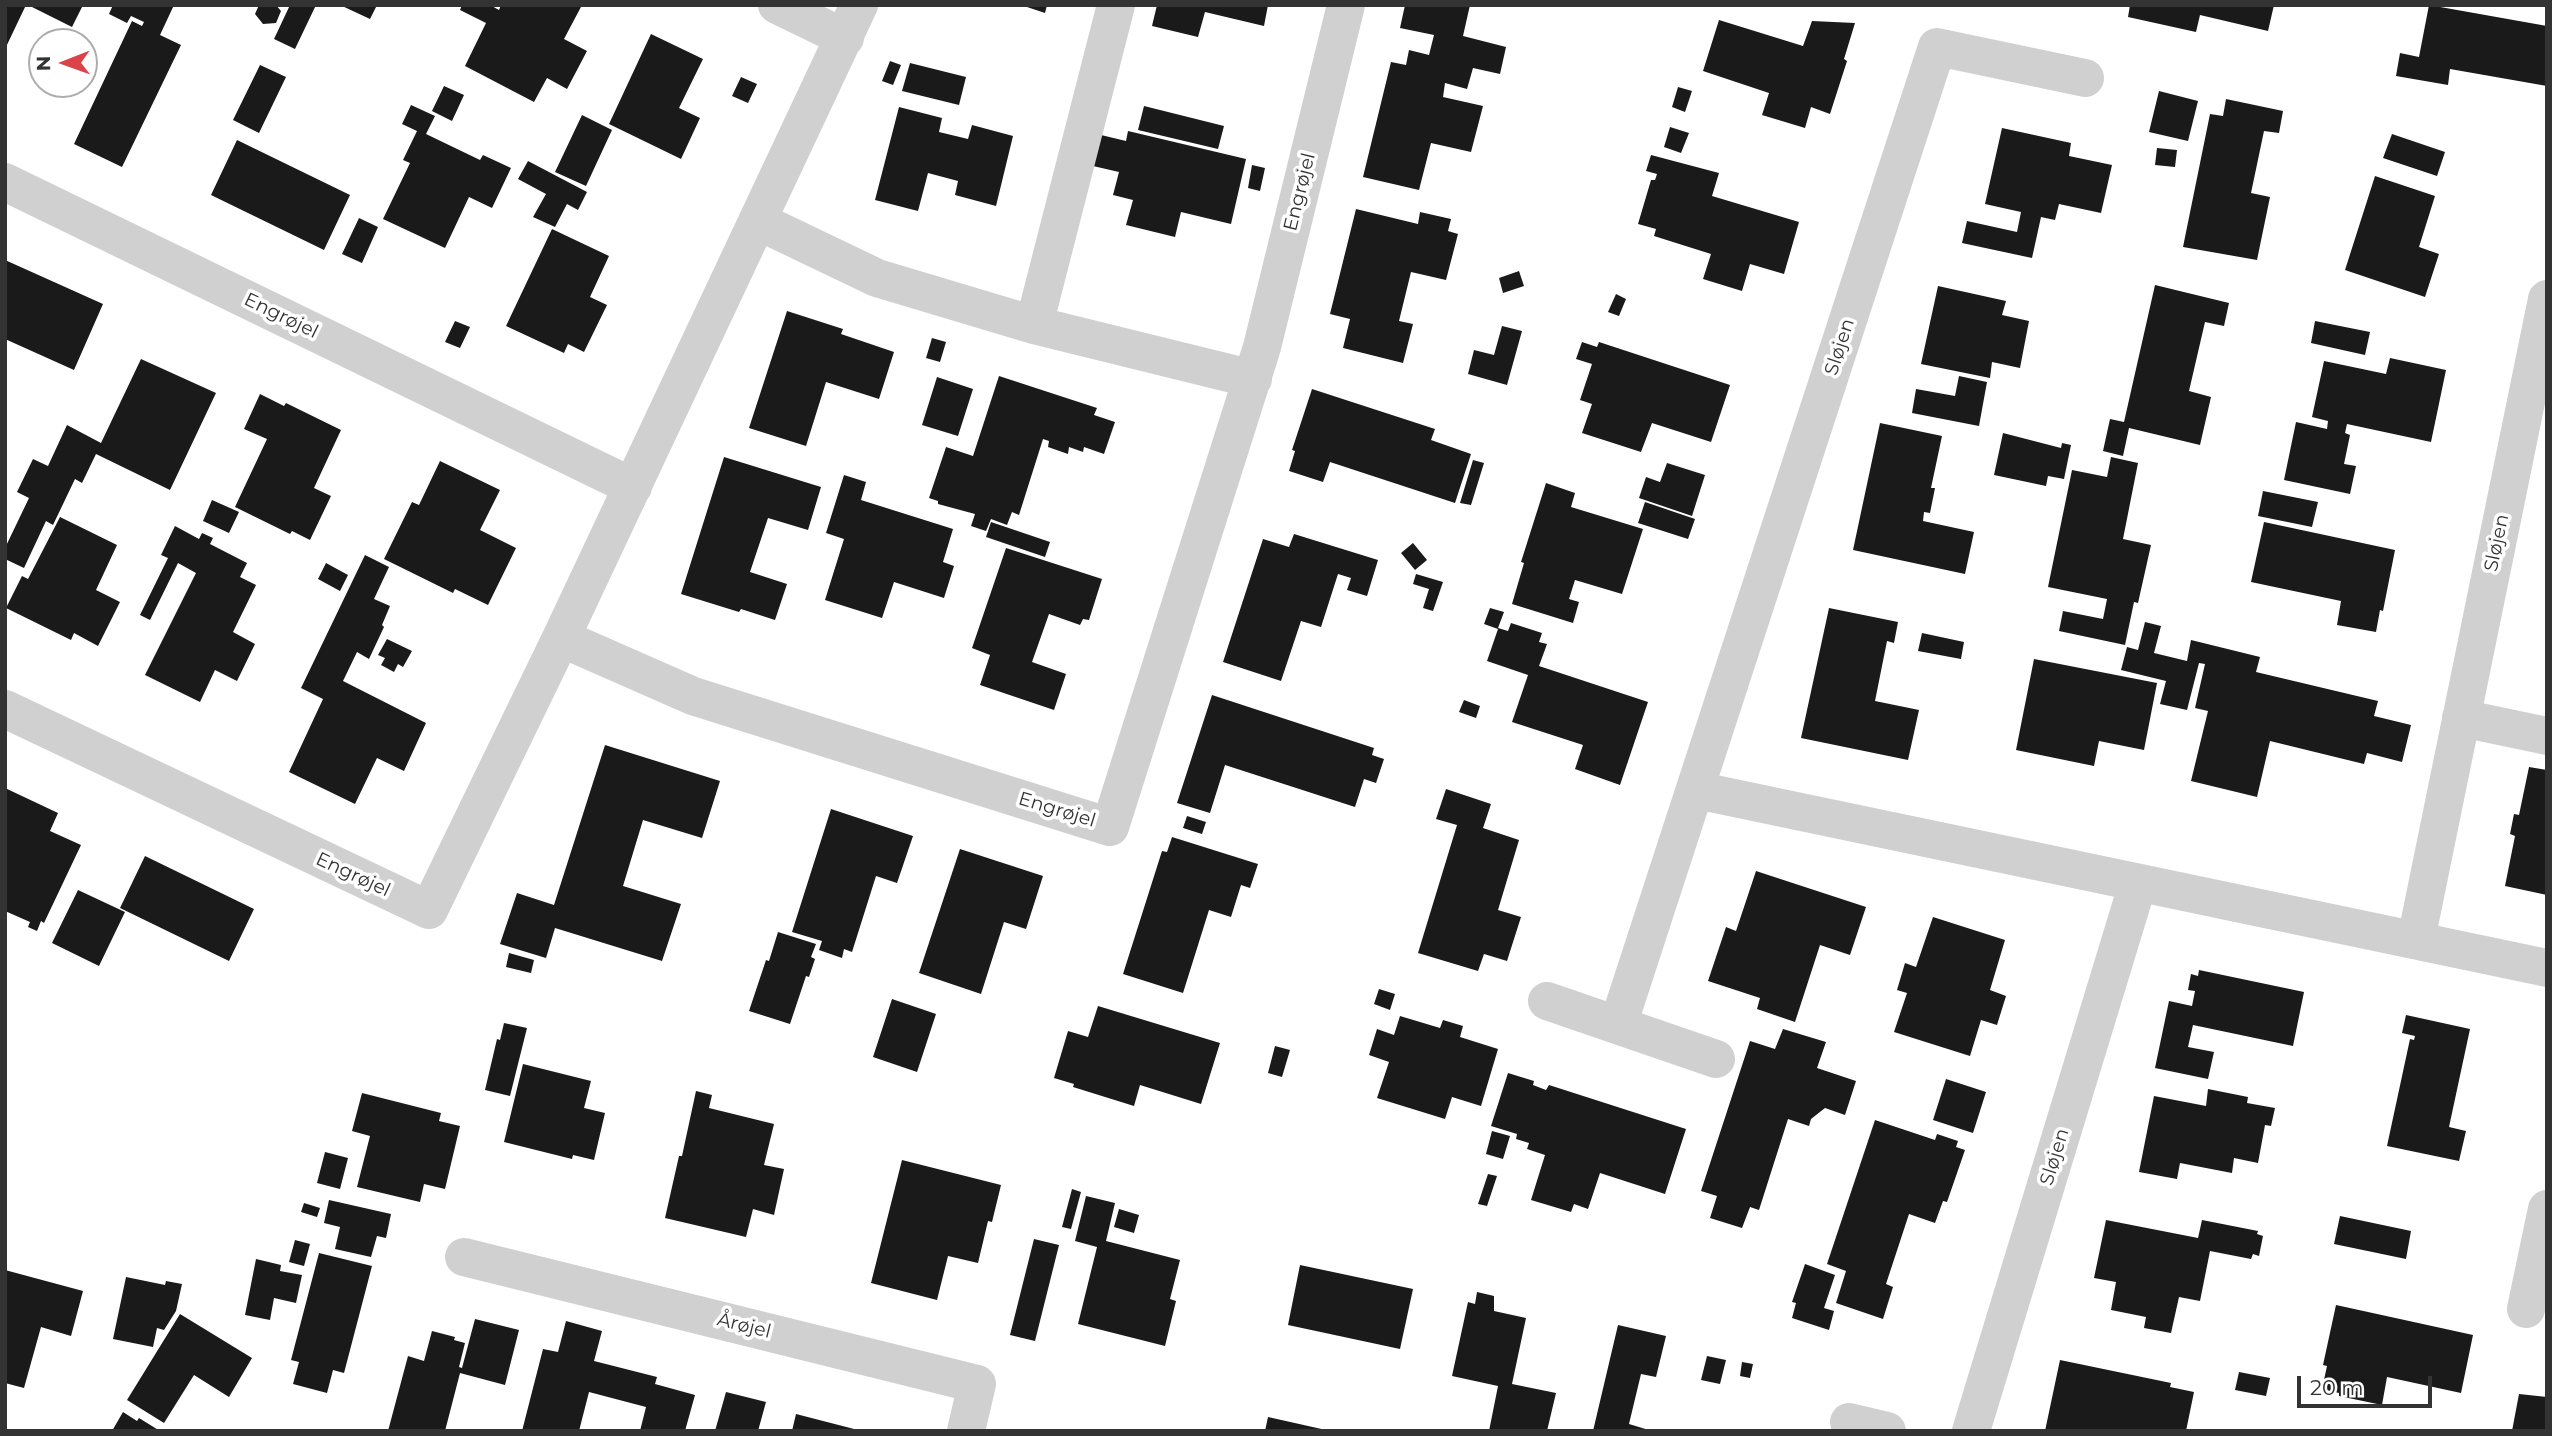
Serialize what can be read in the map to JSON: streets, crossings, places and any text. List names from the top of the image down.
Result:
{
  "streets": {
    "street": ["Engrøjel", "Sløjen", "Årøjel"]
  },
  "scale_bar": "20 m",
  "north": "left"
}
